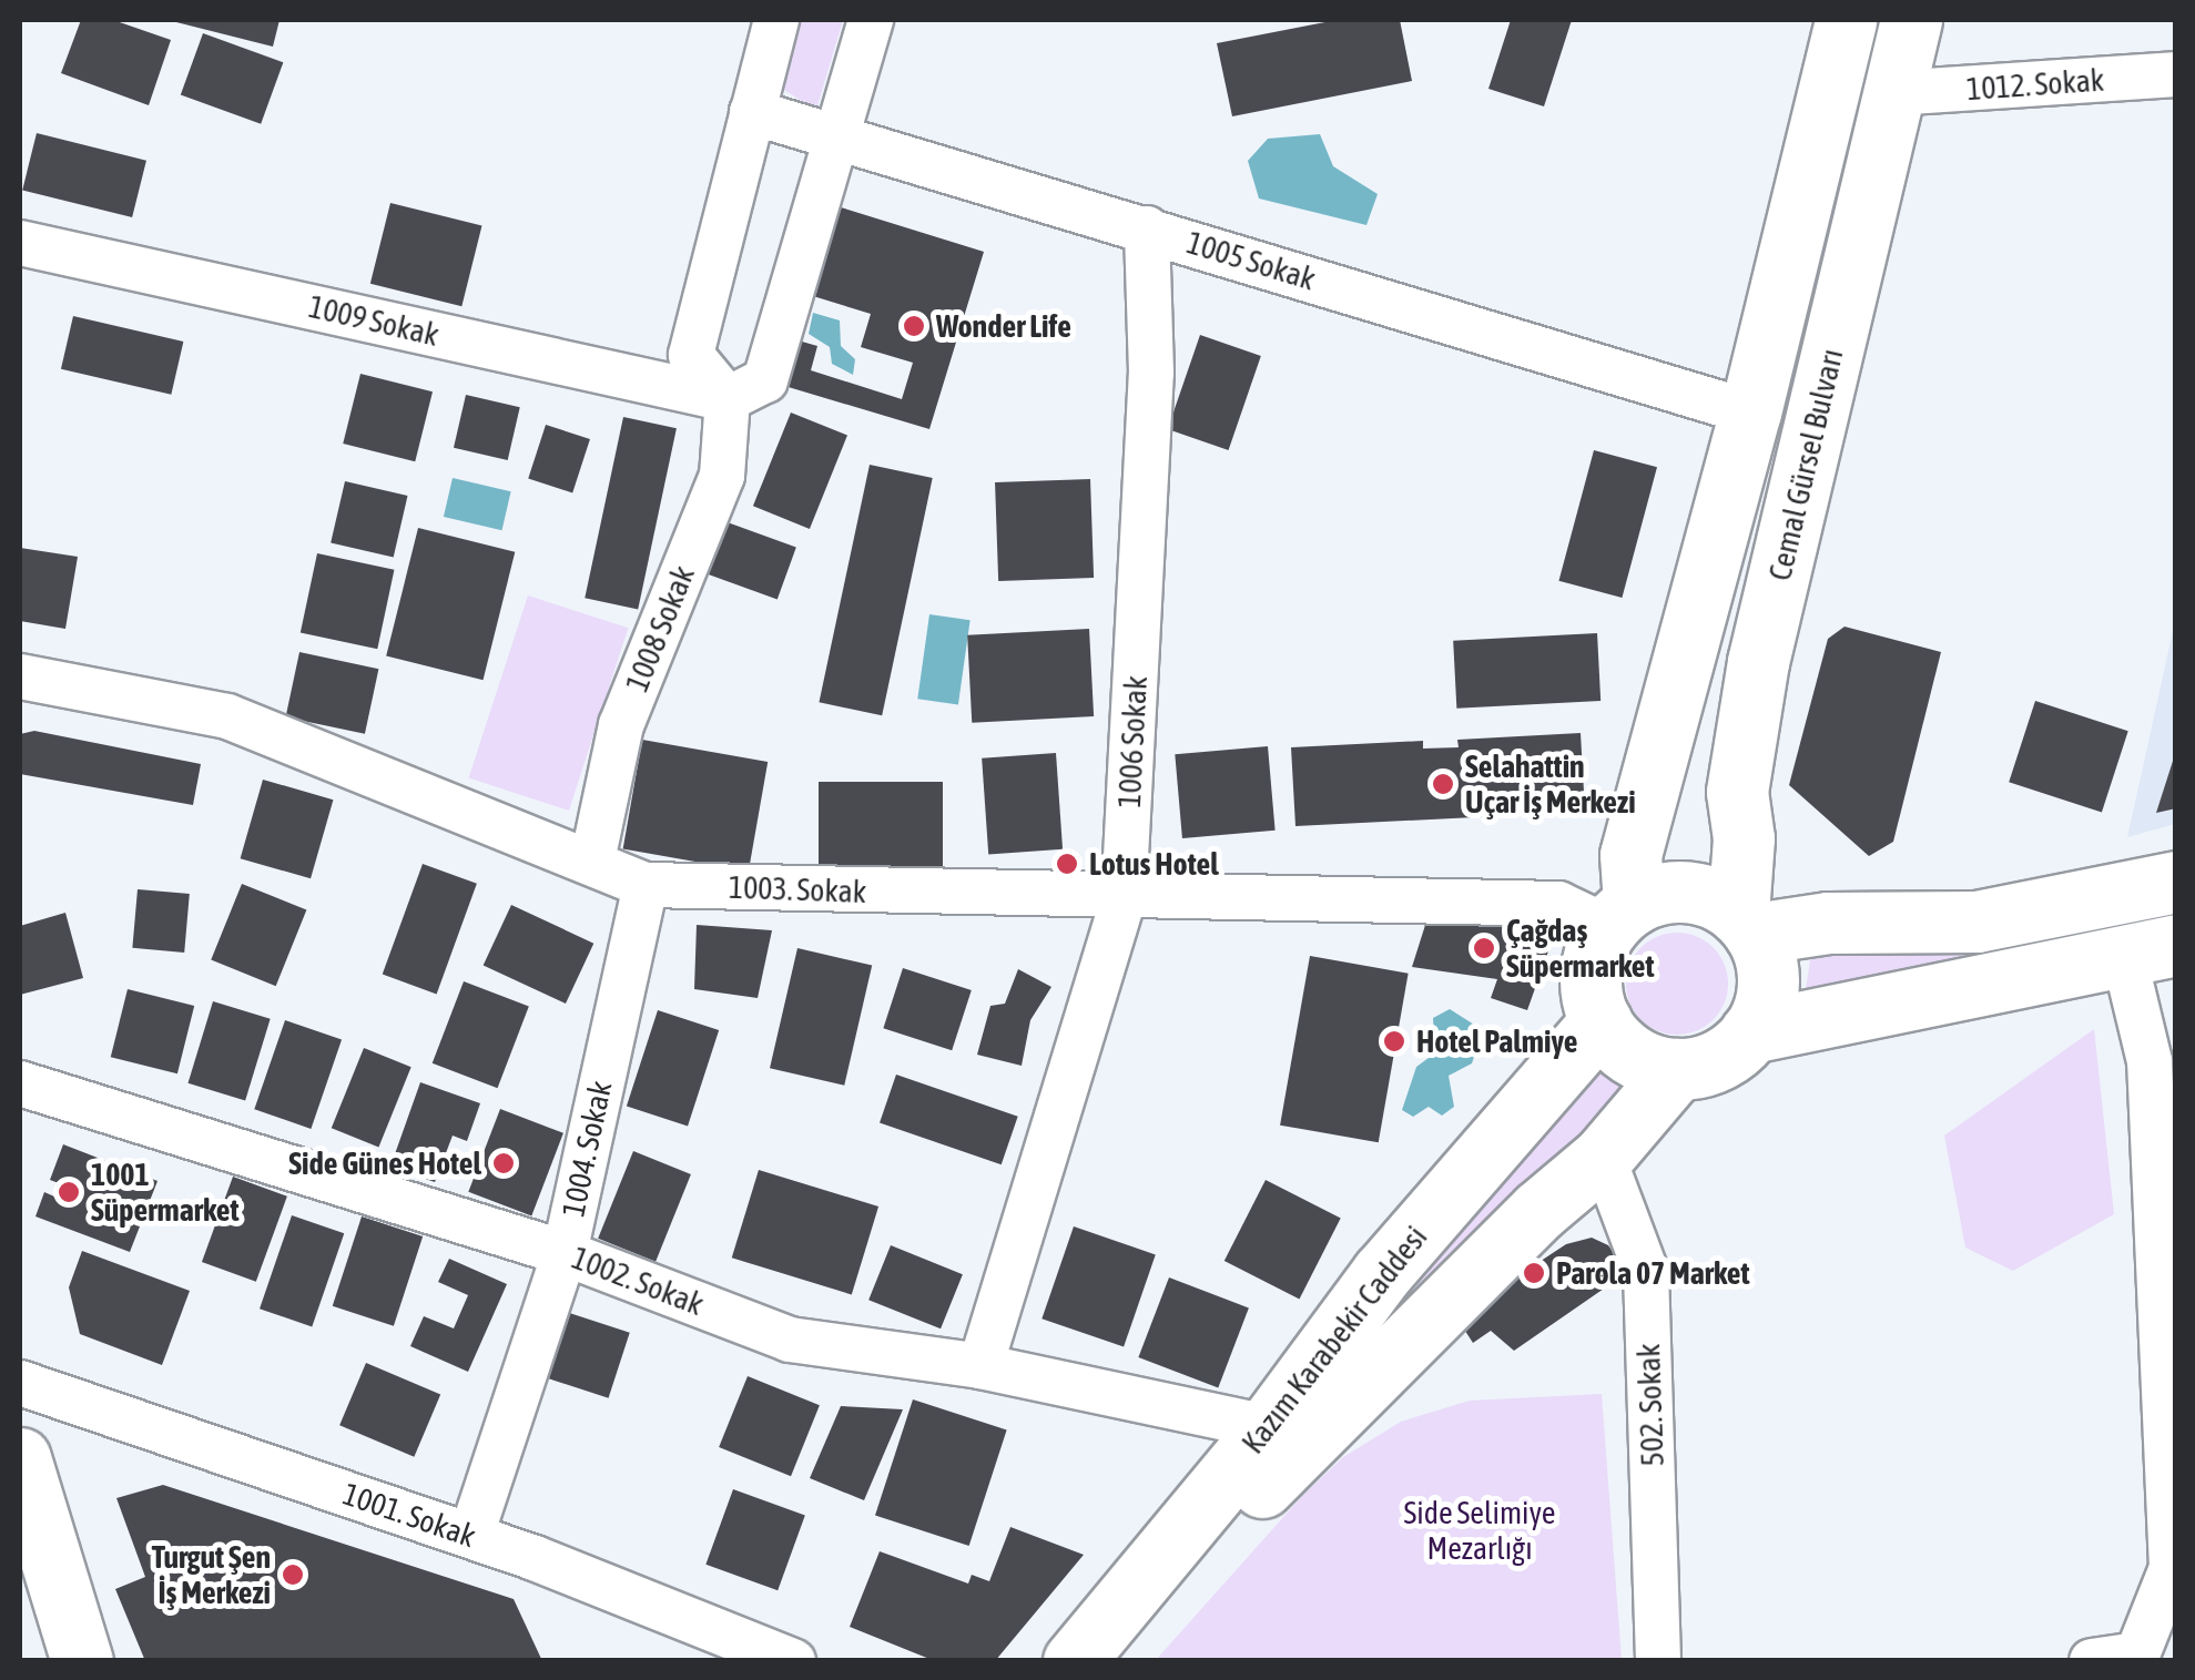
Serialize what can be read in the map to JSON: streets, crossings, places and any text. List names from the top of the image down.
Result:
{
  "streets": {
    "main road": ["Cemal Gürsel Bulvarı", "Kazım Karabekir Caddesi"],
    "street": [
      "1012. Sokak",
      "1005 Sokak",
      "1009 Sokak",
      "1008 Sokak",
      "1006 Sokak",
      "1003. Sokak",
      "1004. Sokak",
      "1002. Sokak",
      "502. Sokak",
      "1001. Sokak"
    ]
  },
  "crossings": [
    ["1012. Sokak", "Cemal Gürsel Bulvarı"],
    ["1005 Sokak", "1006 Sokak"],
    ["1009 Sokak", "1008 Sokak"],
    ["Cemal Gürsel Bulvarı", "1003. Sokak"],
    ["Cemal Gürsel Bulvarı", "Kazım Karabekir Caddesi"],
    ["1008 Sokak", "1003. Sokak"],
    ["1006 Sokak", "1003. Sokak"],
    ["1006 Sokak", "1002. Sokak"],
    ["1003. Sokak", "1004. Sokak"],
    ["1003. Sokak", "Kazım Karabekir Caddesi"],
    ["1004. Sokak", "1002. Sokak"],
    ["1004. Sokak", "1001. Sokak"],
    ["1002. Sokak", "Kazım Karabekir Caddesi"],
    ["Kazım Karabekir Caddesi", "502. Sokak"]
  ],
  "parks": ["Side Selimiye Mezarlığı"],
  "places": [
    "Wonder Life",
    "Selahattin Uçar İş Merkezi",
    "Lotus Hotel",
    "Çağdaş Süpermarket",
    "Hotel Palmiye",
    "Side Günes Hotel",
    "1001 Süpermarket",
    "Parola 07 Market",
    "Turgut Şen İş Merkezi"
  ]
}
